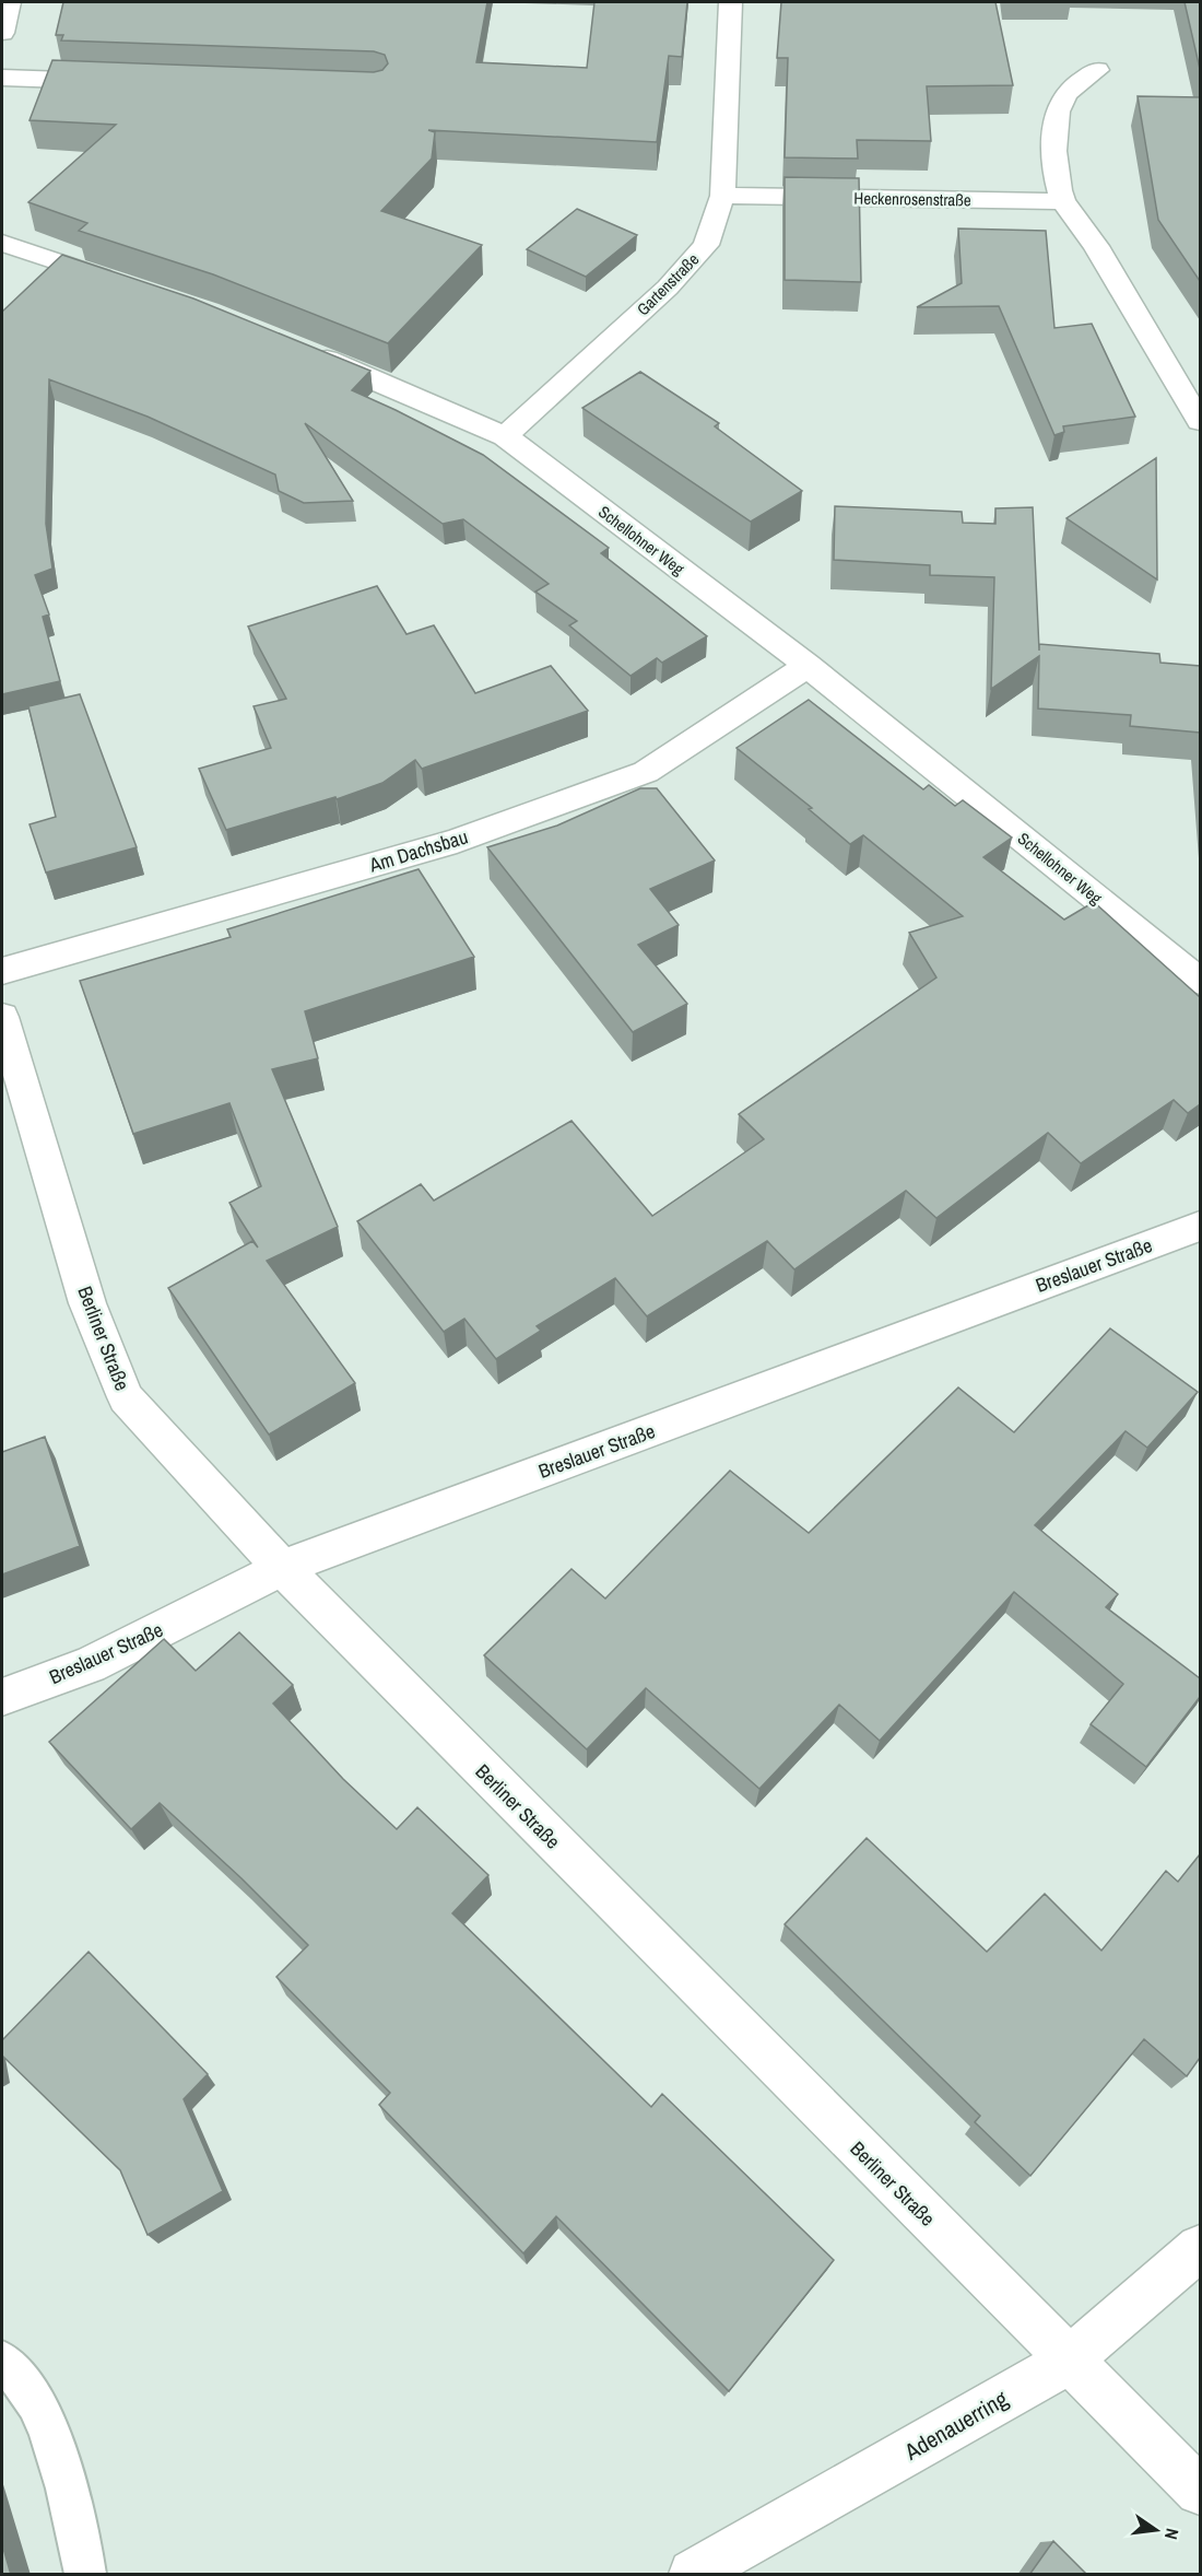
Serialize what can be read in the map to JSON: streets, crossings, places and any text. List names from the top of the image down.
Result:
{
  "streets": {
    "street": [
      "Heckenrosenstraße",
      "Gartenstraße",
      "Schellohner Weg",
      "Am Dachsbau",
      "Breslauer Straße",
      "Berliner Straße",
      "Adenauerring"
    ]
  },
  "crossings": [
    ["Heckenrosenstraße", "Gartenstraße"],
    ["Gartenstraße", "Schellohner Weg"],
    ["Schellohner Weg", "Am Dachsbau"],
    ["Breslauer Straße", "Berliner Straße"],
    ["Berliner Straße", "Adenauerring"]
  ],
  "north": "right"
}
